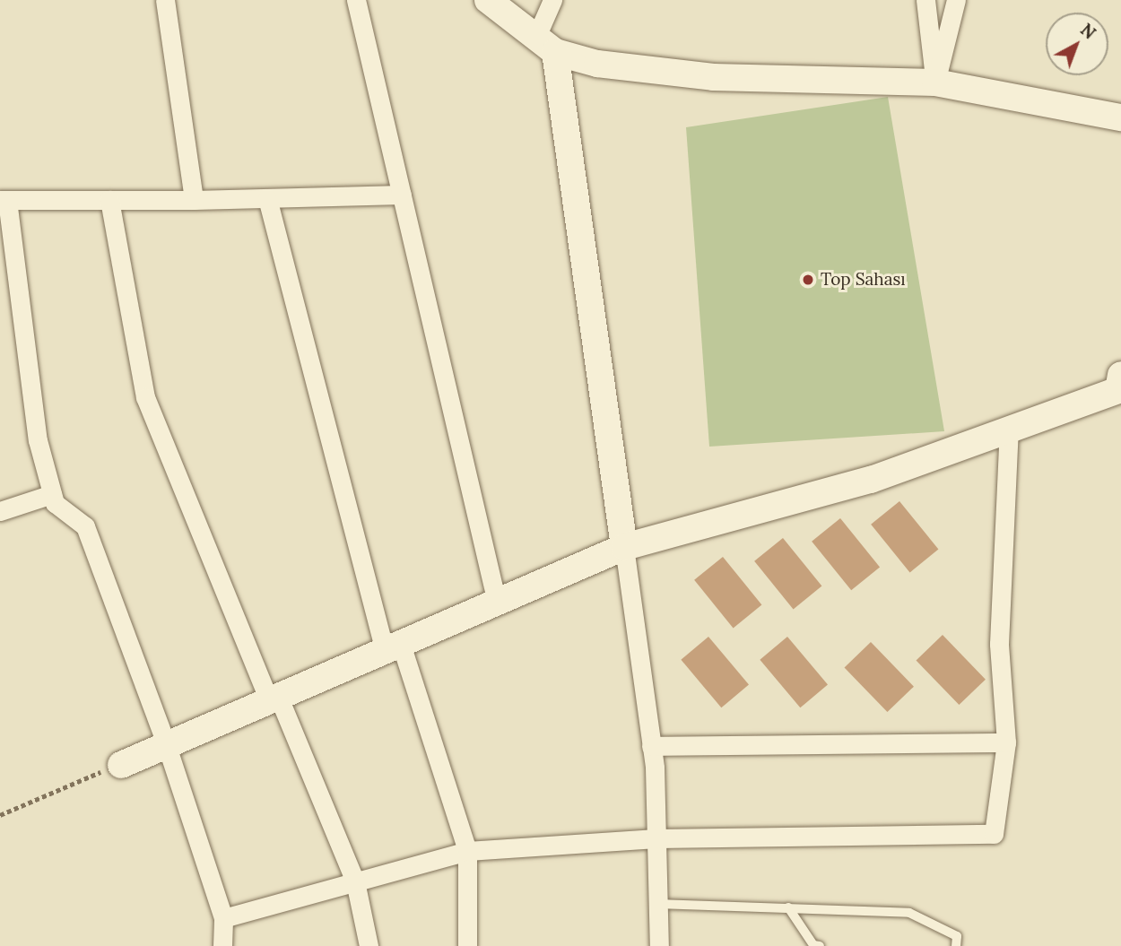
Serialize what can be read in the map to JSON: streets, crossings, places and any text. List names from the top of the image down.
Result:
{
  "places": ["Top Sahası"],
  "north": "top right"
}
